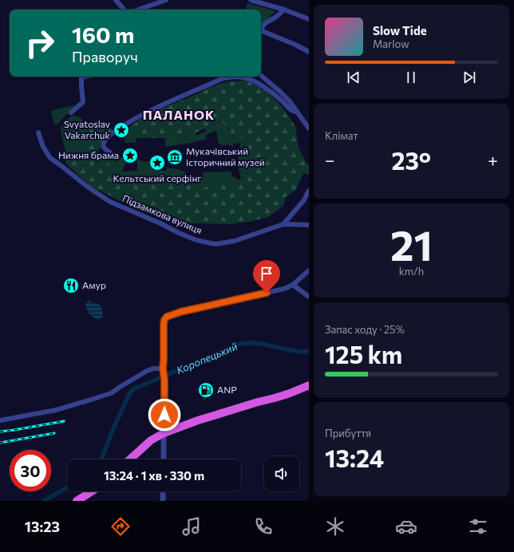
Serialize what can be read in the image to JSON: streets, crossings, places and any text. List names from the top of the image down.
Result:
{
  "streets": {
    "street": ["Підзамкова вулиця"]
  },
  "districts": ["ПАЛАНОК"],
  "water": ["Коропецький"],
  "places": {
    "place": ["Svyatoslav Vakarchuk", "Нижня брама", "Кельтський серфінг"],
    "museum": ["Мукачівський історичний музей"],
    "restaurant": ["Амур"],
    "fuel station": ["ANP"]
  },
  "page": {
    "turn": ["160 m", "Праворуч"],
    "song": ["Slow Tide", "Marlow"],
    "tile": [
      "Клімат",
      ["21", "km/h"],
      ["Запас ходу · 25%", "125 km"],
      ["Прибуття", "13:24"]
    ],
    "heat": ["−", "23°", "+"],
    "limit": "30",
    "trip": "13:24 · 1 хв · 330 m",
    "tabs": "13:23"
  }
}
